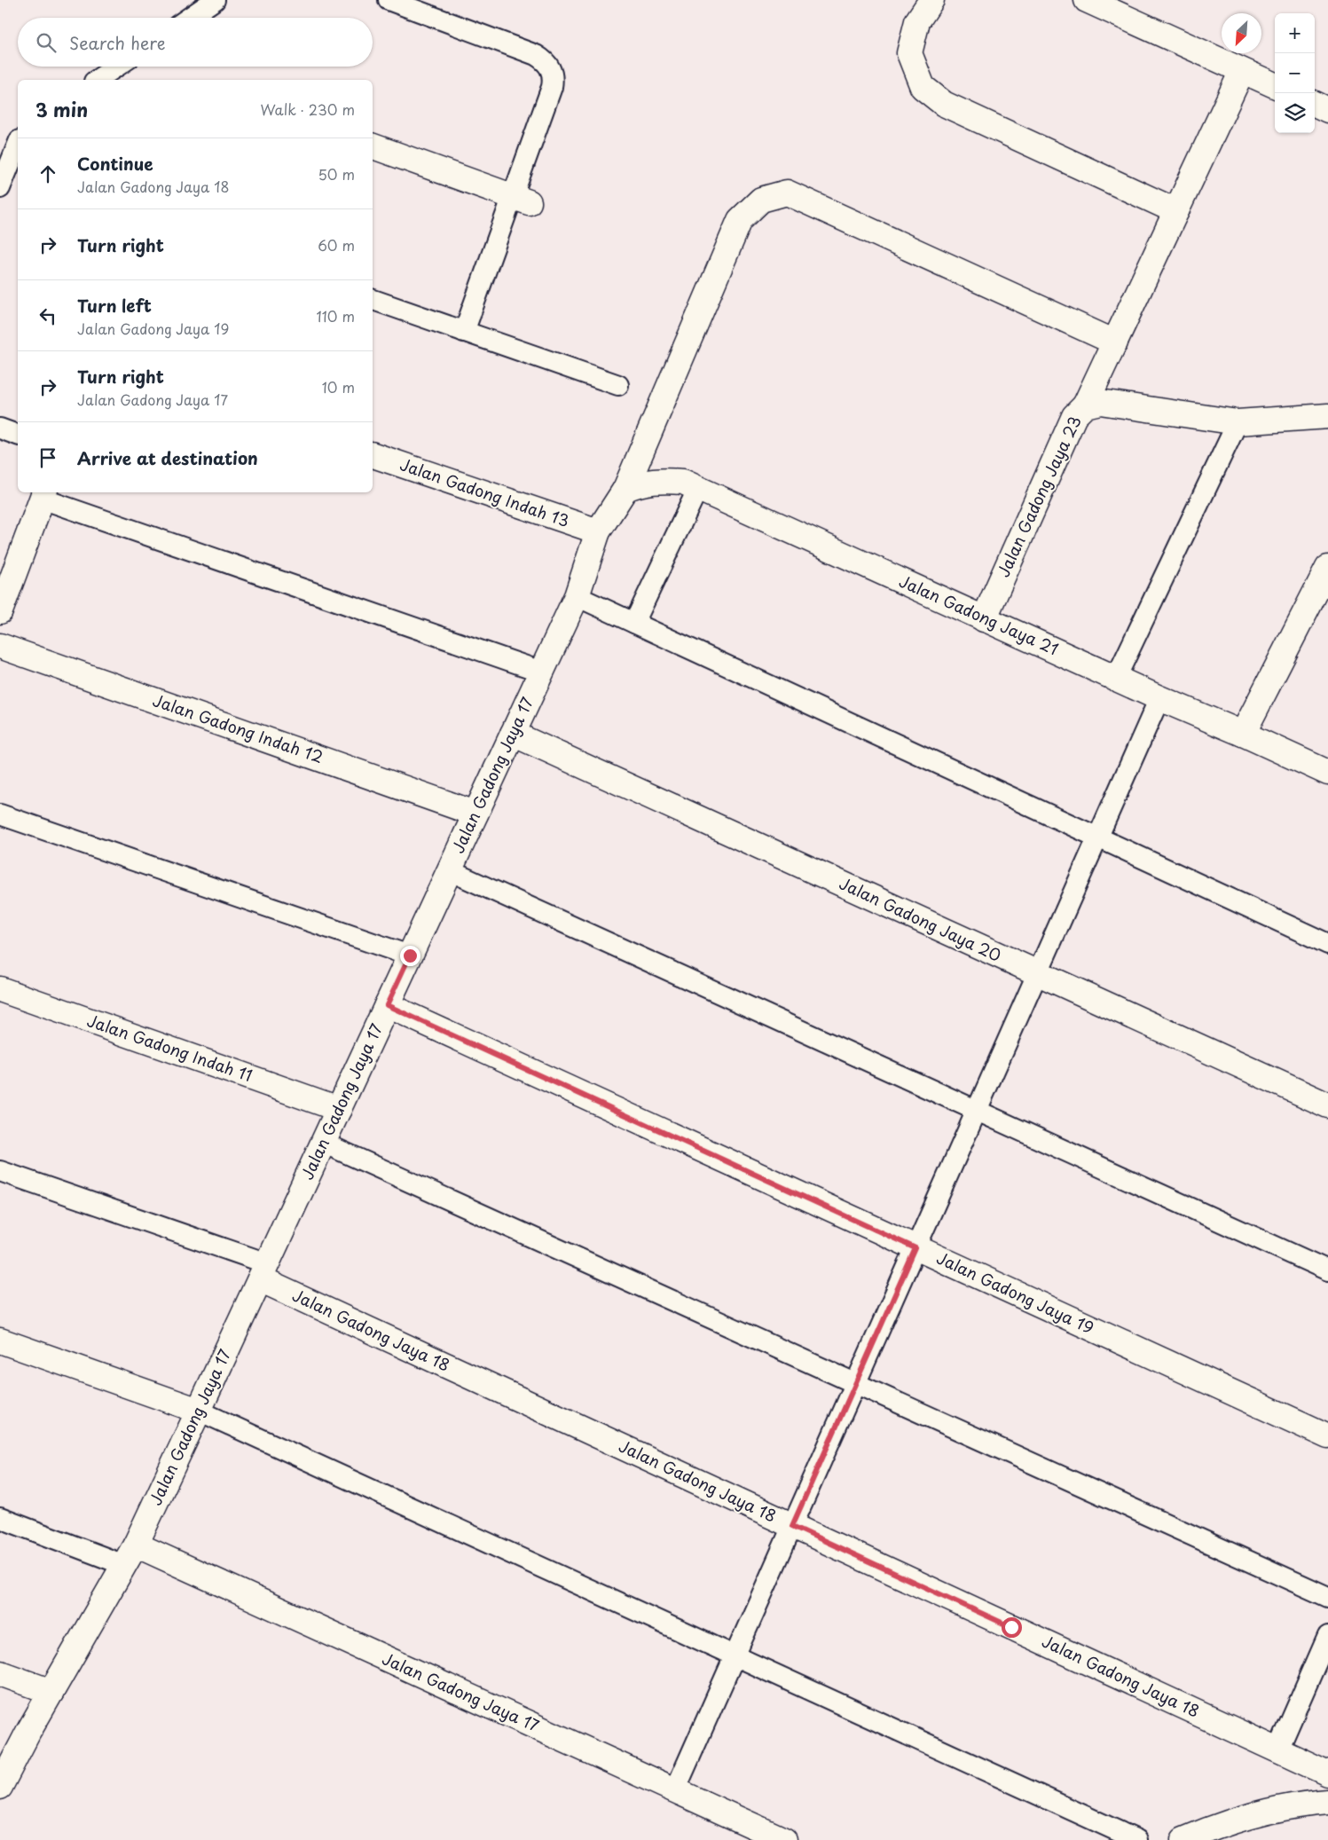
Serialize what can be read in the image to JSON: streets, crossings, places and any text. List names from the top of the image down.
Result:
{
  "streets": {
    "street": [
      "Jalan Gadong Indah 13",
      "Jalan Gadong Jaya 23",
      "Jalan Gadong Jaya 21",
      "Jalan Gadong Indah 12",
      "Jalan Gadong Jaya 17",
      "Jalan Gadong Jaya 20",
      "Jalan Gadong Indah 11",
      "Jalan Gadong Jaya 19",
      "Jalan Gadong Jaya 18"
    ]
  },
  "crossings": [
    ["Jalan Gadong Indah 13", "Jalan Gadong Jaya 17"],
    ["Jalan Gadong Jaya 23", "Jalan Gadong Jaya 21"],
    ["Jalan Gadong Jaya 21", "Jalan Gadong Jaya 17"],
    ["Jalan Gadong Indah 12", "Jalan Gadong Jaya 17"],
    ["Jalan Gadong Jaya 17", "Jalan Gadong Jaya 20"],
    ["Jalan Gadong Jaya 17", "Jalan Gadong Indah 11"],
    ["Jalan Gadong Jaya 17", "Jalan Gadong Jaya 19"],
    ["Jalan Gadong Jaya 17", "Jalan Gadong Jaya 18"]
  ],
  "north": "bottom left",
  "page": {
    "map_buttons": ["+", "−"],
    "search": "Search here",
    "heading": ["3 min", "Walk · 230 m"],
    "list": [
      ["Continue", "Jalan Gadong Jaya 18", "50 m"],
      ["Turn right", "60 m"],
      ["Turn left", "Jalan Gadong Jaya 19", "110 m"],
      ["Turn right", "Jalan Gadong Jaya 17", "10 m"],
      "Arrive at destination"
    ]
  }
}
